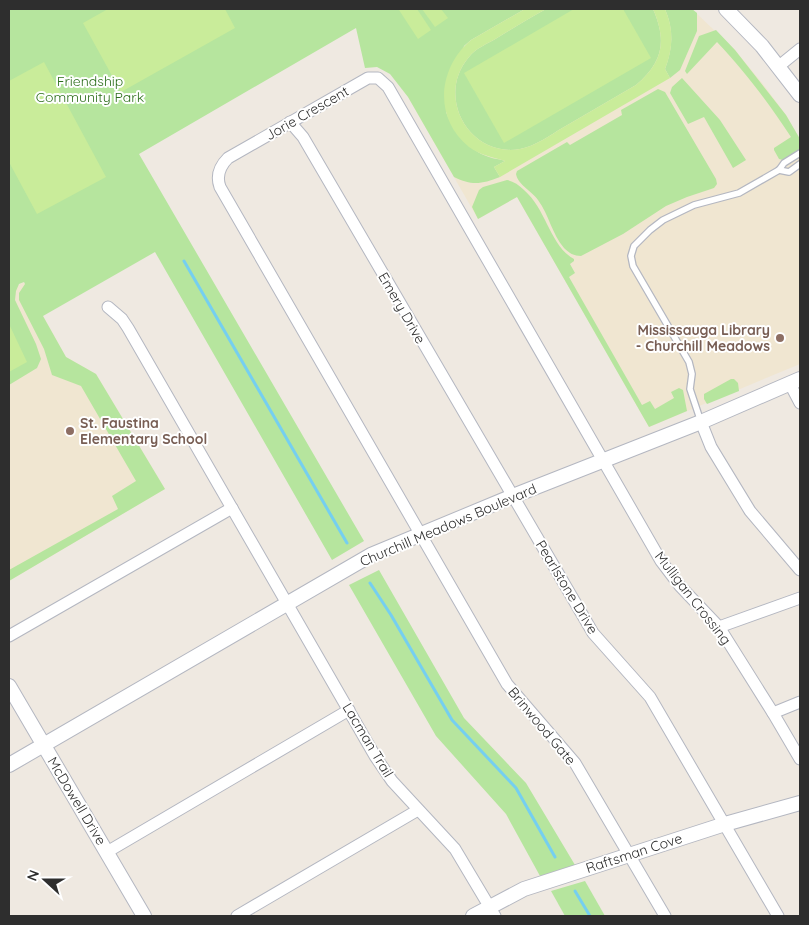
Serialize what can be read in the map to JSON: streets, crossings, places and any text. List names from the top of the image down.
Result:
{
  "streets": {
    "street": [
      "Jorie Crescent",
      "Emery Drive",
      "Churchill Meadows Boulevard",
      "Pearlstone Drive",
      "Mulligan Crossing",
      "Brinwood Gate",
      "Lacman Trail",
      "McDowell Drive",
      "Raftsman Cove"
    ]
  },
  "crossings": [
    ["Jorie Crescent", "Emery Drive"],
    ["Jorie Crescent", "Churchill Meadows Boulevard"],
    ["Jorie Crescent", "Mulligan Crossing"],
    ["Jorie Crescent", "Brinwood Gate"],
    ["Emery Drive", "Churchill Meadows Boulevard"],
    ["Emery Drive", "Pearlstone Drive"],
    ["Churchill Meadows Boulevard", "Pearlstone Drive"],
    ["Churchill Meadows Boulevard", "Mulligan Crossing"],
    ["Churchill Meadows Boulevard", "Brinwood Gate"],
    ["Churchill Meadows Boulevard", "Lacman Trail"],
    ["Churchill Meadows Boulevard", "McDowell Drive"],
    ["Pearlstone Drive", "Raftsman Cove"],
    ["Brinwood Gate", "Raftsman Cove"],
    ["Lacman Trail", "Raftsman Cove"]
  ],
  "parks": ["Friendship Community Park"],
  "places": ["Mississauga Library - Churchill Meadows", "St. Faustina Elementary School"],
  "north": "left"
}
